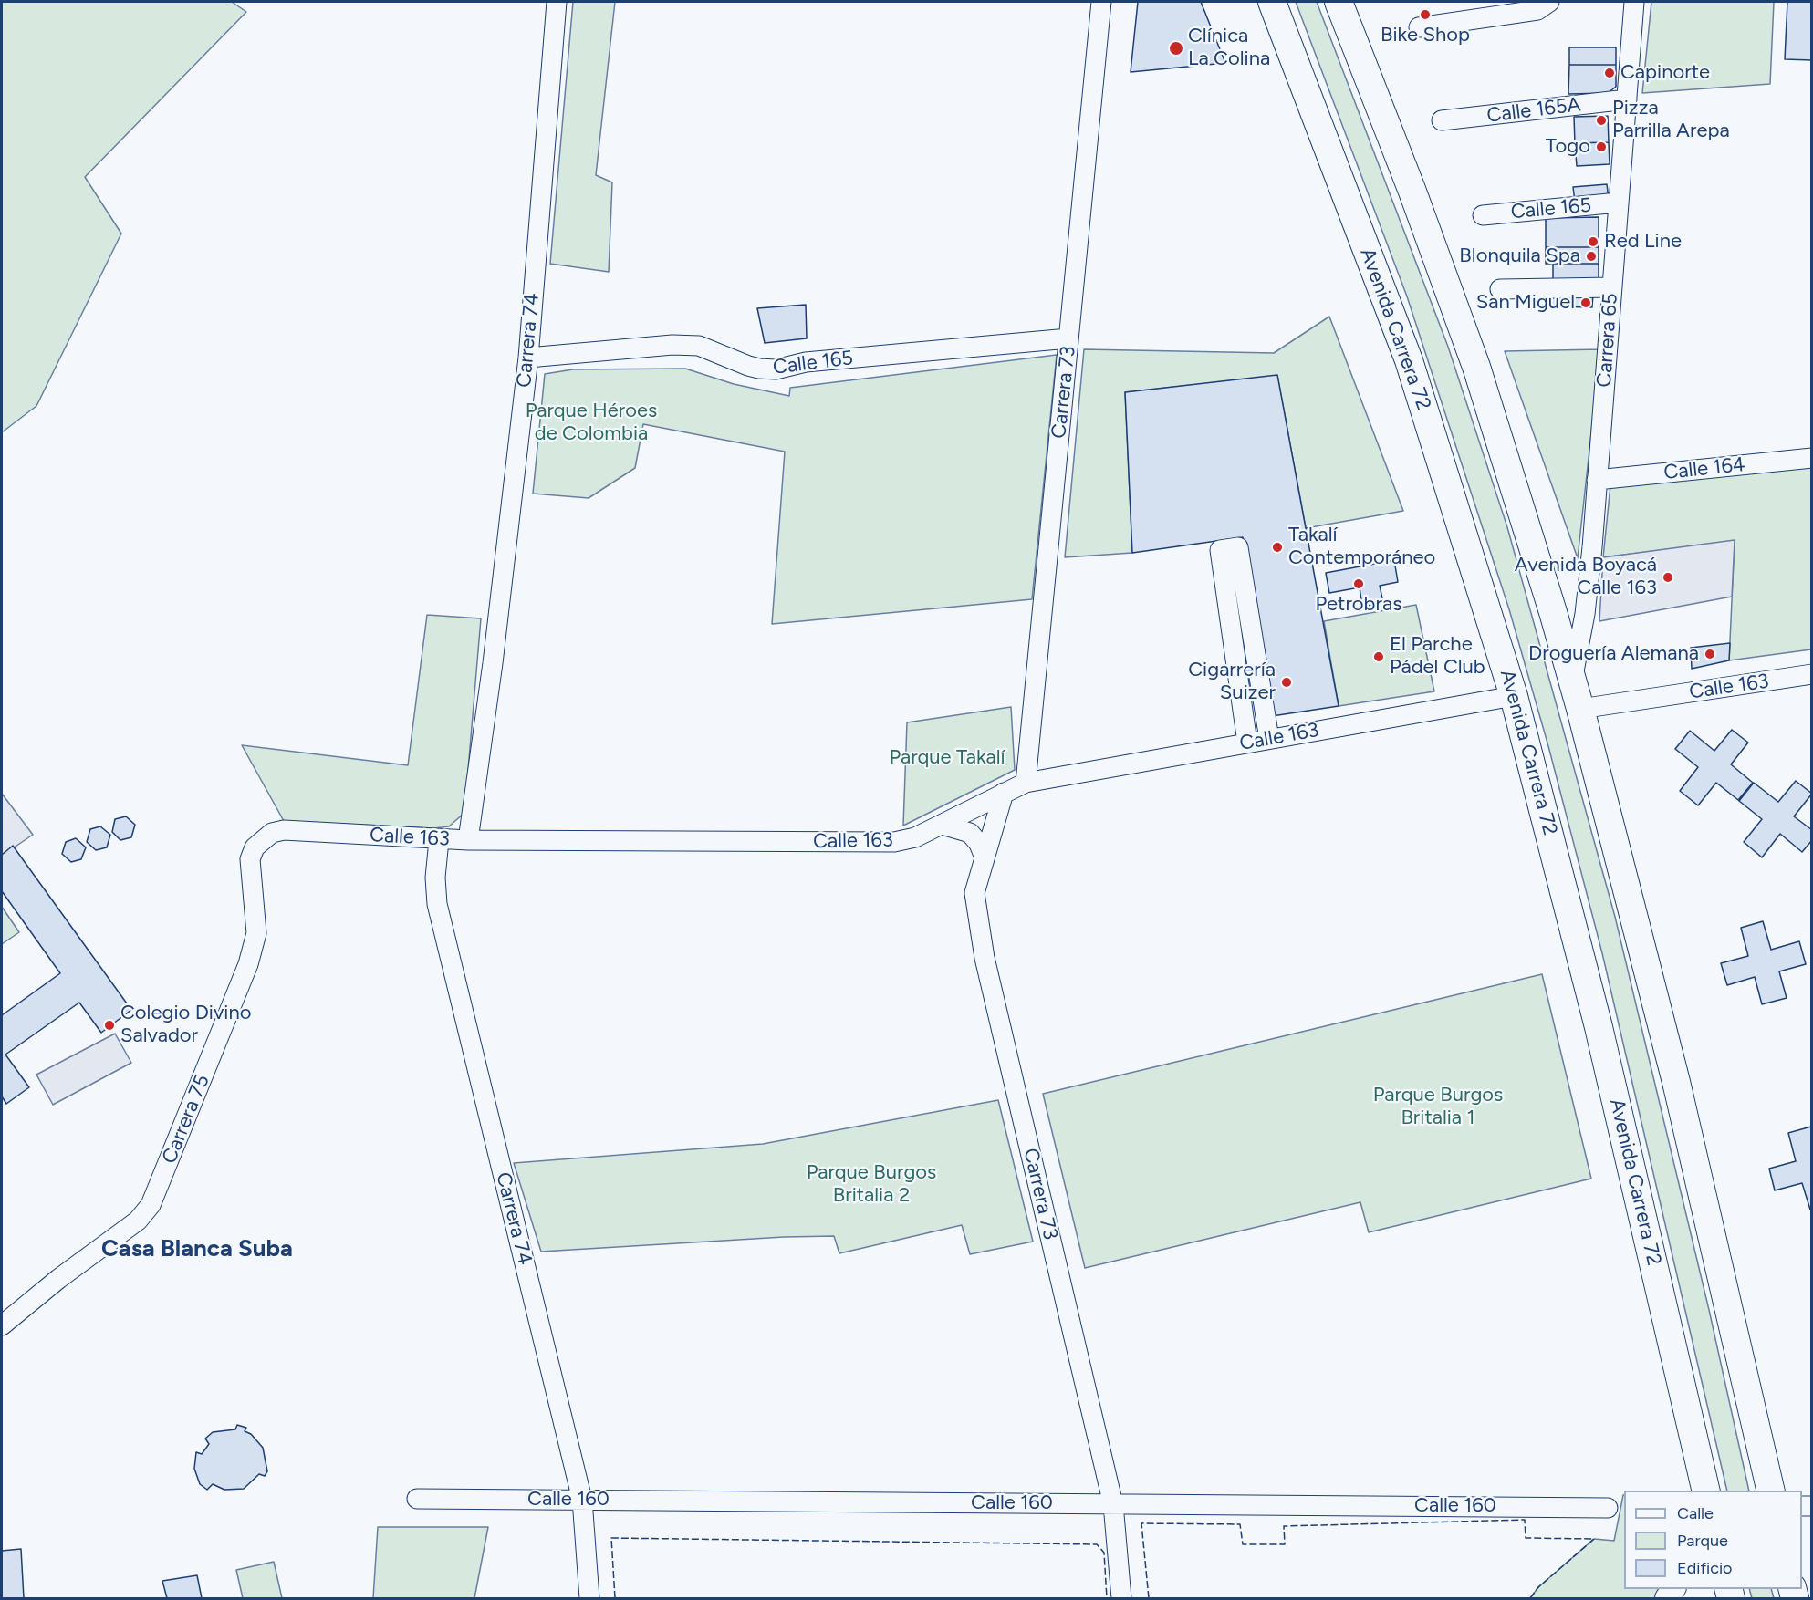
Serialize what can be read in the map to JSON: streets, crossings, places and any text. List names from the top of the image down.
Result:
{
  "streets": {
    "highway": ["Avenida Carrera 72"],
    "street": [
      "Calle 165A",
      "Calle 165",
      "Carrera 74",
      "Carrera 65",
      "Carrera 73",
      "Calle 164",
      "Calle 163",
      "Carrera 75",
      "Calle 160"
    ]
  },
  "crossings": [
    ["Calle 165A", "Carrera 65"],
    ["Calle 165", "Carrera 74"],
    ["Calle 165", "Carrera 65"],
    ["Calle 165", "Carrera 73"],
    ["Avenida Carrera 72", "Calle 163"],
    ["Carrera 74", "Calle 163"],
    ["Carrera 74", "Calle 160"],
    ["Carrera 65", "Calle 164"],
    ["Carrera 73", "Calle 163"],
    ["Carrera 73", "Calle 160"],
    ["Calle 163", "Carrera 75"]
  ],
  "districts": ["Casa Blanca Suba"],
  "parks": [
    "Parque Héroes de Colombia",
    "Parque Takalí",
    "Parque Burgos Britalia 1",
    "Parque Burgos Britalia 2"
  ],
  "places": [
    "Bike Shop",
    "Clínica La Colina",
    "Capinorte",
    "Pizza Parrilla Arepa",
    "Togo",
    "Red Line",
    "Blonquila Spa",
    "San Miguel",
    "Takalí Contemporáneo",
    "Avenida Boyacá Calle 163",
    "Petrobras",
    "Droguería Alemana",
    "El Parche Pádel Club",
    "Cigarrería Suizer",
    "Colegio Divino Salvador"
  ],
  "legend": ["Calle", "Parque", "Edificio"]
}
